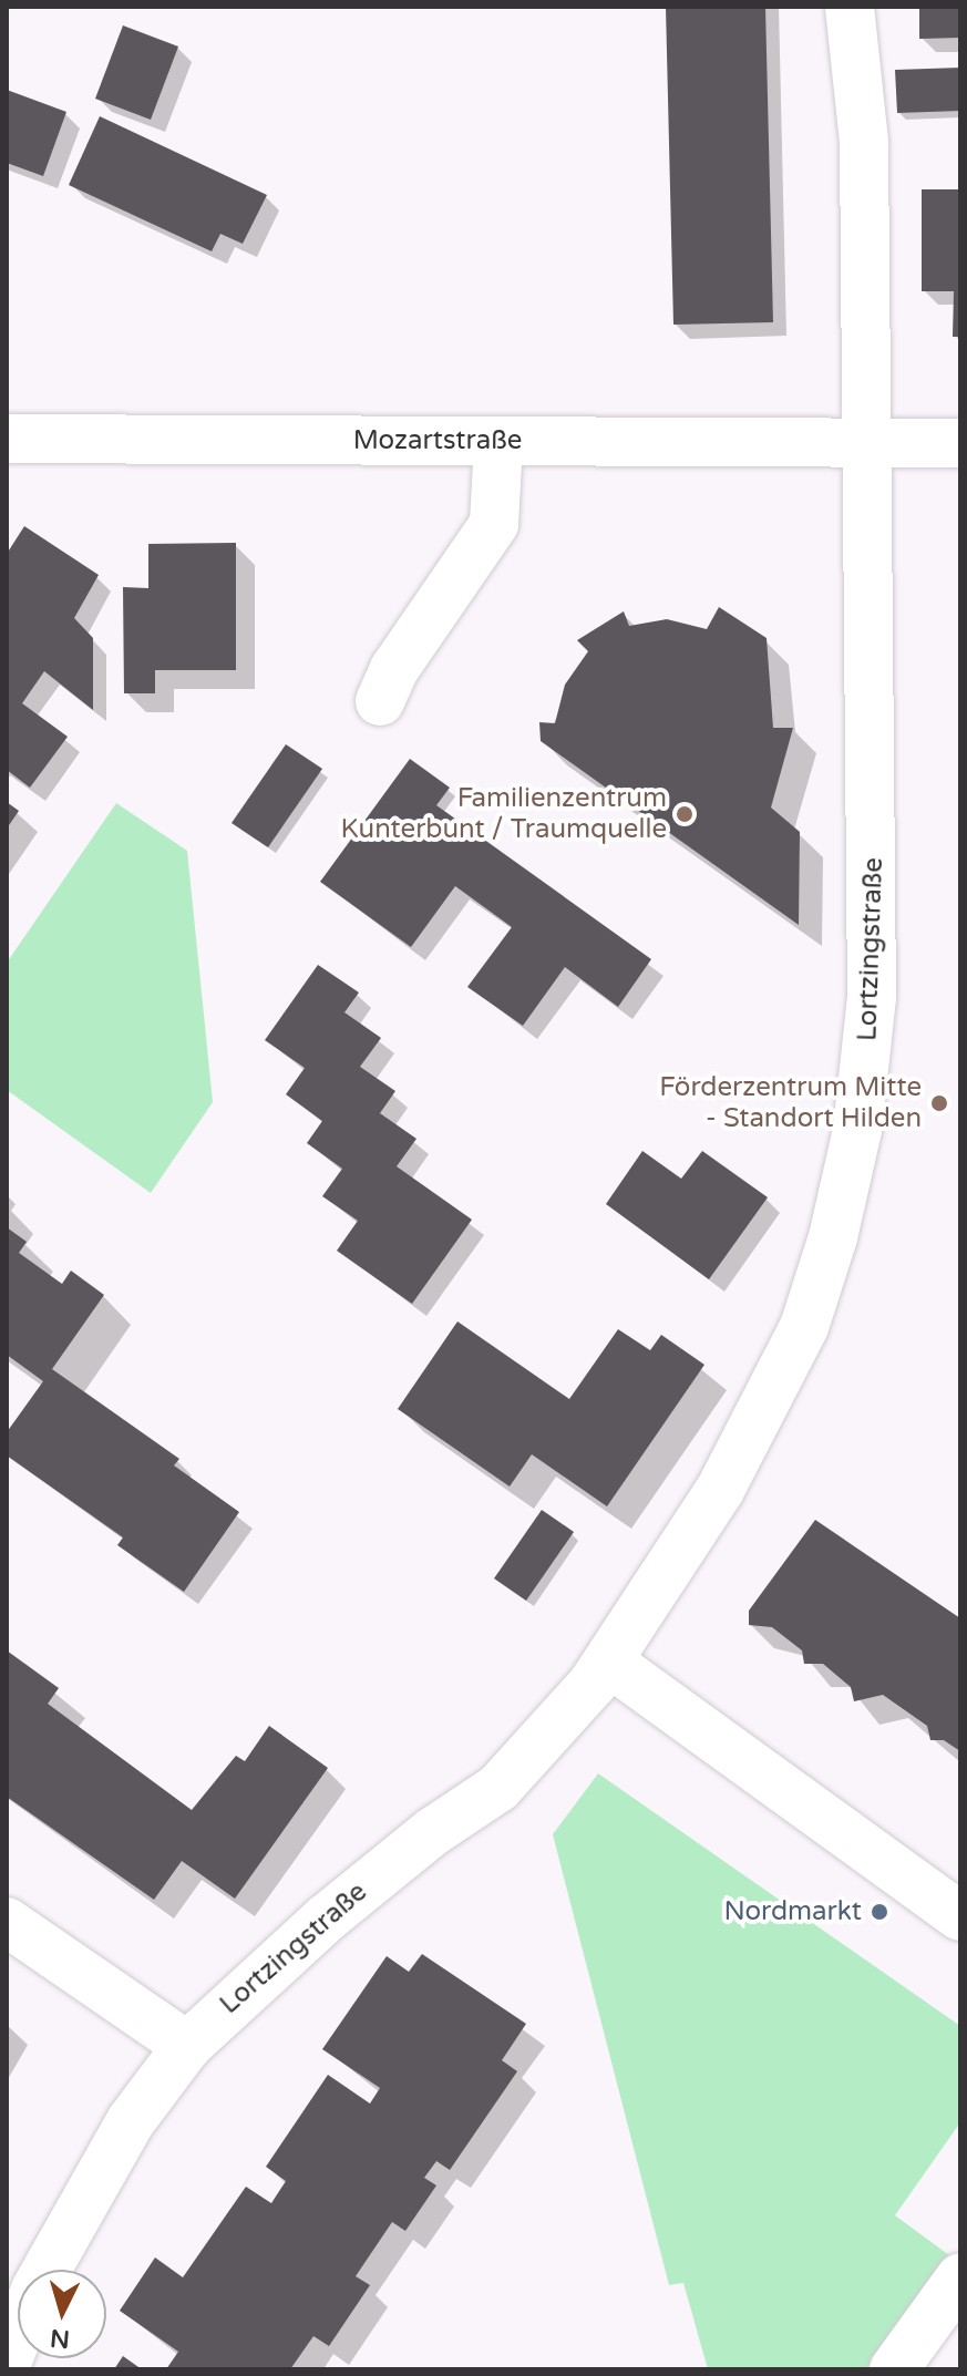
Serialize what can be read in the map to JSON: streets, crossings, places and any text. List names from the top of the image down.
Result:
{
  "streets": {
    "street": ["Mozartstraße", "Lortzingstraße"]
  },
  "crossings": [
    ["Mozartstraße", "Lortzingstraße"]
  ],
  "places": ["Familienzentrum Kunterbunt / Traumquelle", "Förderzentrum Mitte - Standort Hilden", "Nordmarkt"],
  "north": "bottom"
}
